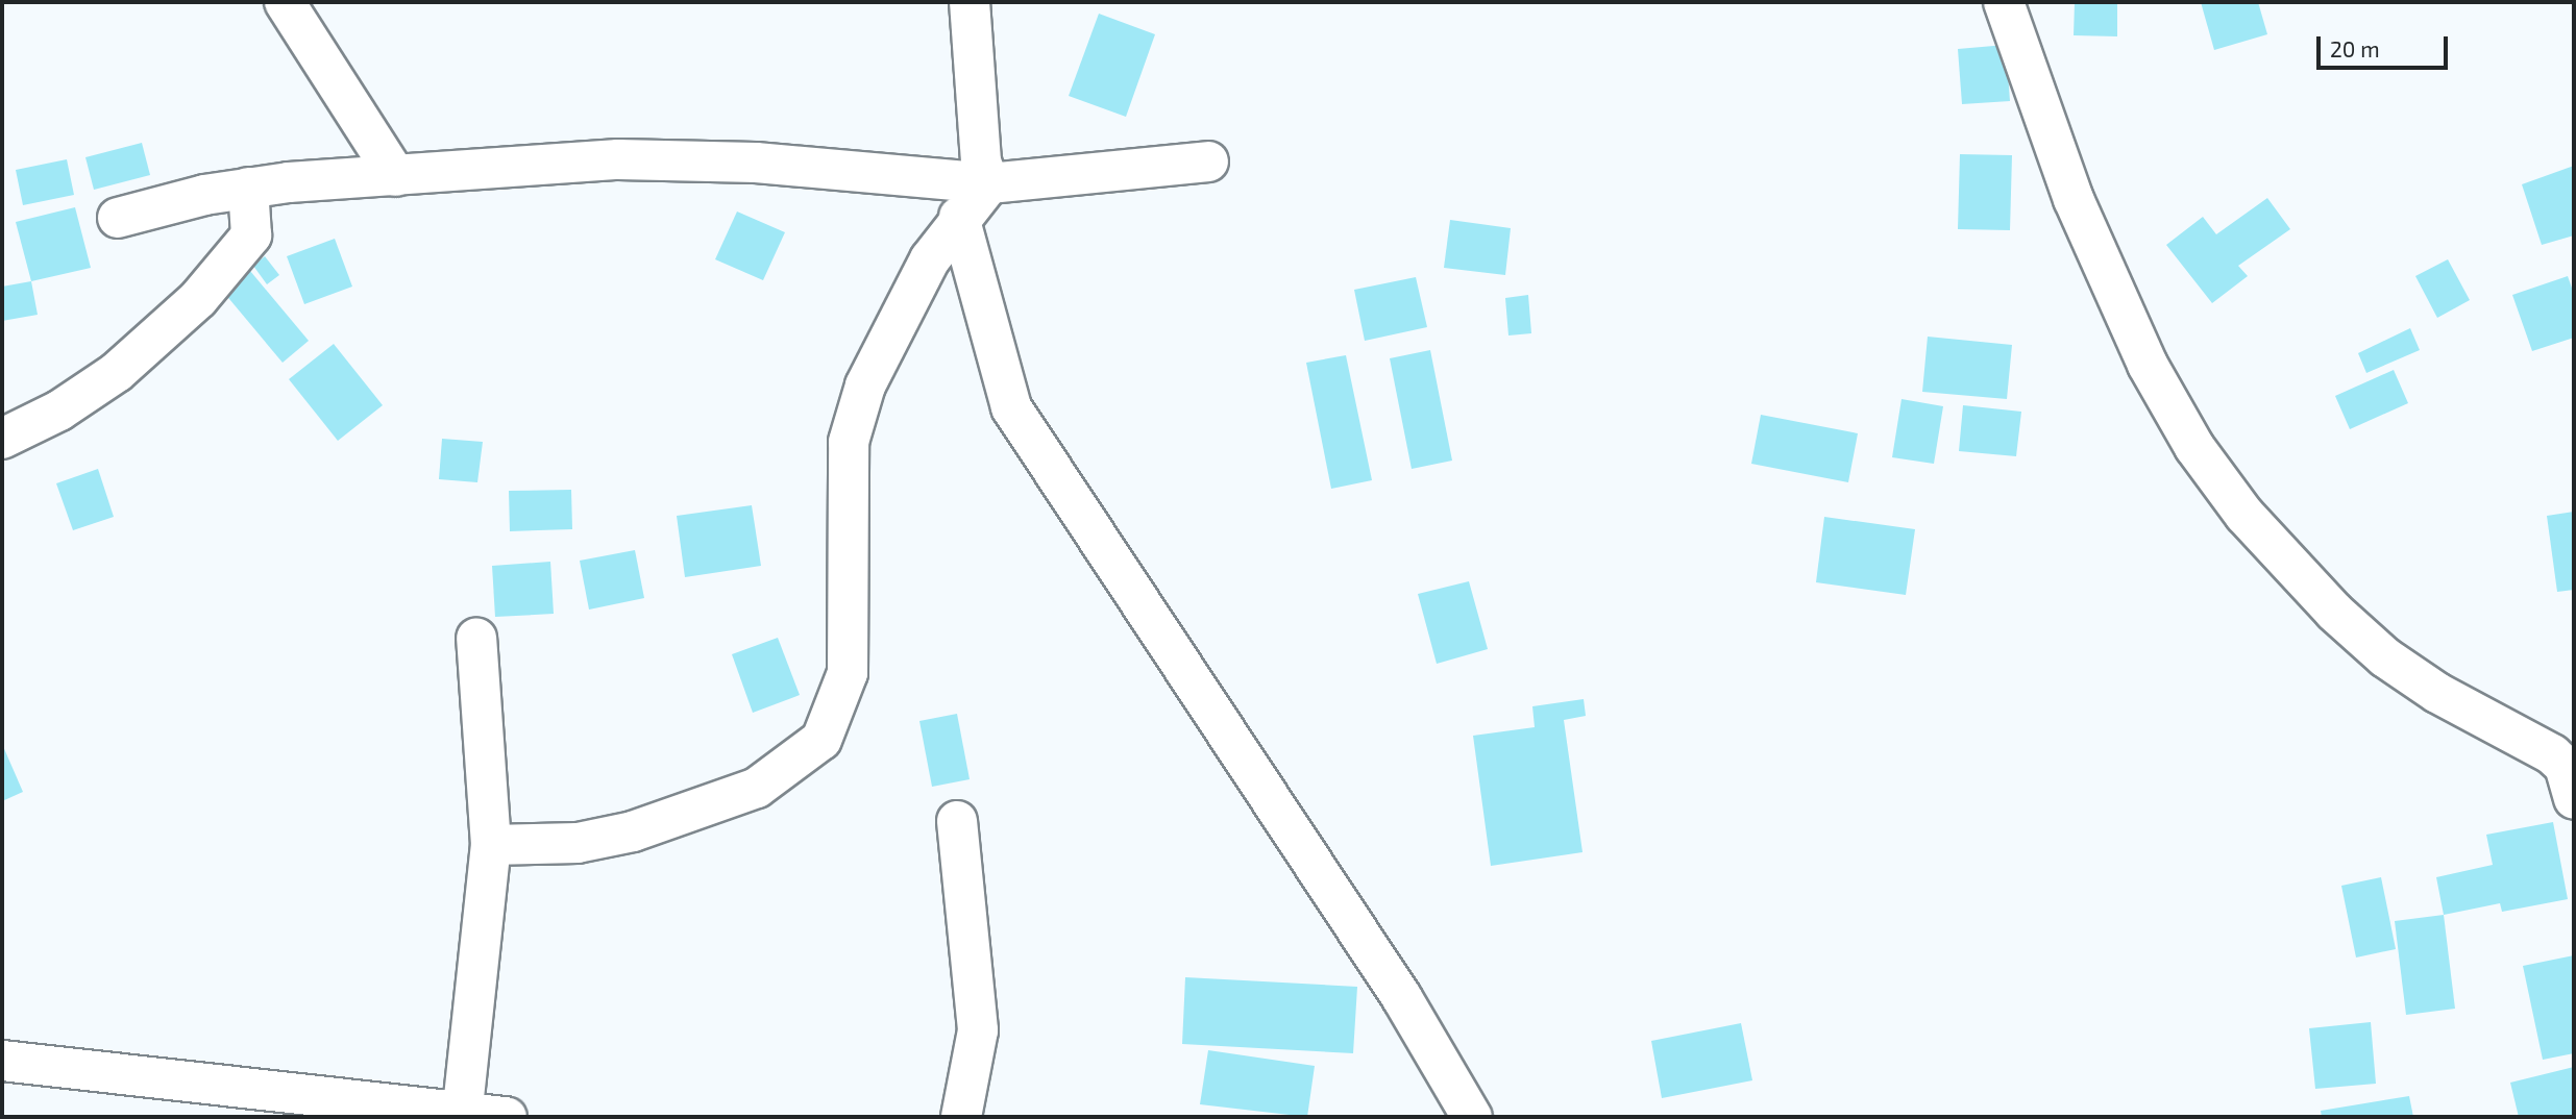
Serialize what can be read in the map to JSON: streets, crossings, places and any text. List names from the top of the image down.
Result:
{
  "scale_bar": "20 m"
}
